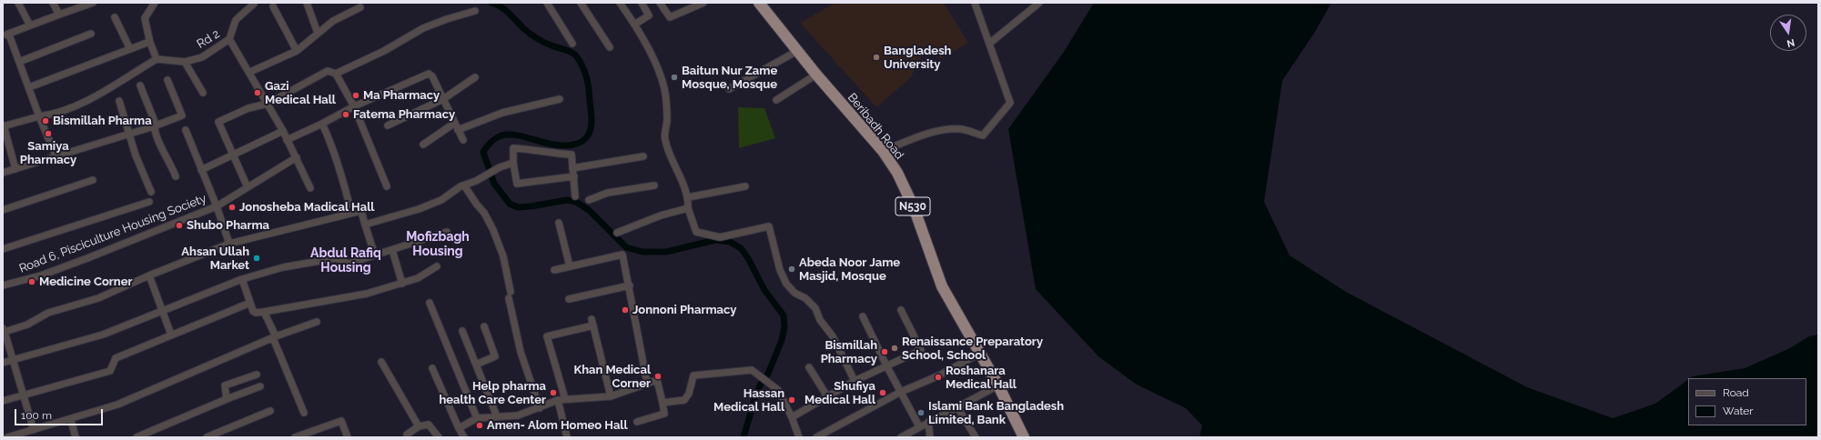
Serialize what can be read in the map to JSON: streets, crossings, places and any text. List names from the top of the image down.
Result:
{
  "streets": {
    "highway": ["Beribadh Road", "N530"],
    "street": ["Rd 2", "Road 6, Pisciculture Housing Society"]
  },
  "districts": ["Mofizbagh Housing", "Abdul Rafiq Housing"],
  "places": [
    "Bangladesh University",
    "Baitun Nur Zame Mosque, Mosque",
    "Gazi Medical Hall",
    "Ma Pharmacy",
    "Fatema Pharmacy",
    "Bismillah Pharma",
    "Samiya Pharmacy",
    "Jonosheba Madical Hall",
    "Shubo Pharma",
    "Ahsan Ullah Market",
    "Abeda Noor Jame Masjid, Mosque",
    "Medicine Corner",
    "Jonnoni Pharmacy",
    "Renaissance Preparatory School, School",
    "Bismillah Pharmacy",
    "Khan Medical Corner",
    "Roshanara Medical Hall",
    "Help pharma health Care Center",
    "Shufiya Medical Hall",
    "Hassan Medical Hall",
    "Islami Bank Bangladesh Limited, Bank",
    "Amen- Alom Homeo Hall"
  ],
  "legend": ["Road", "Water"],
  "scale_bar": "100 m",
  "north": "bottom"
}
